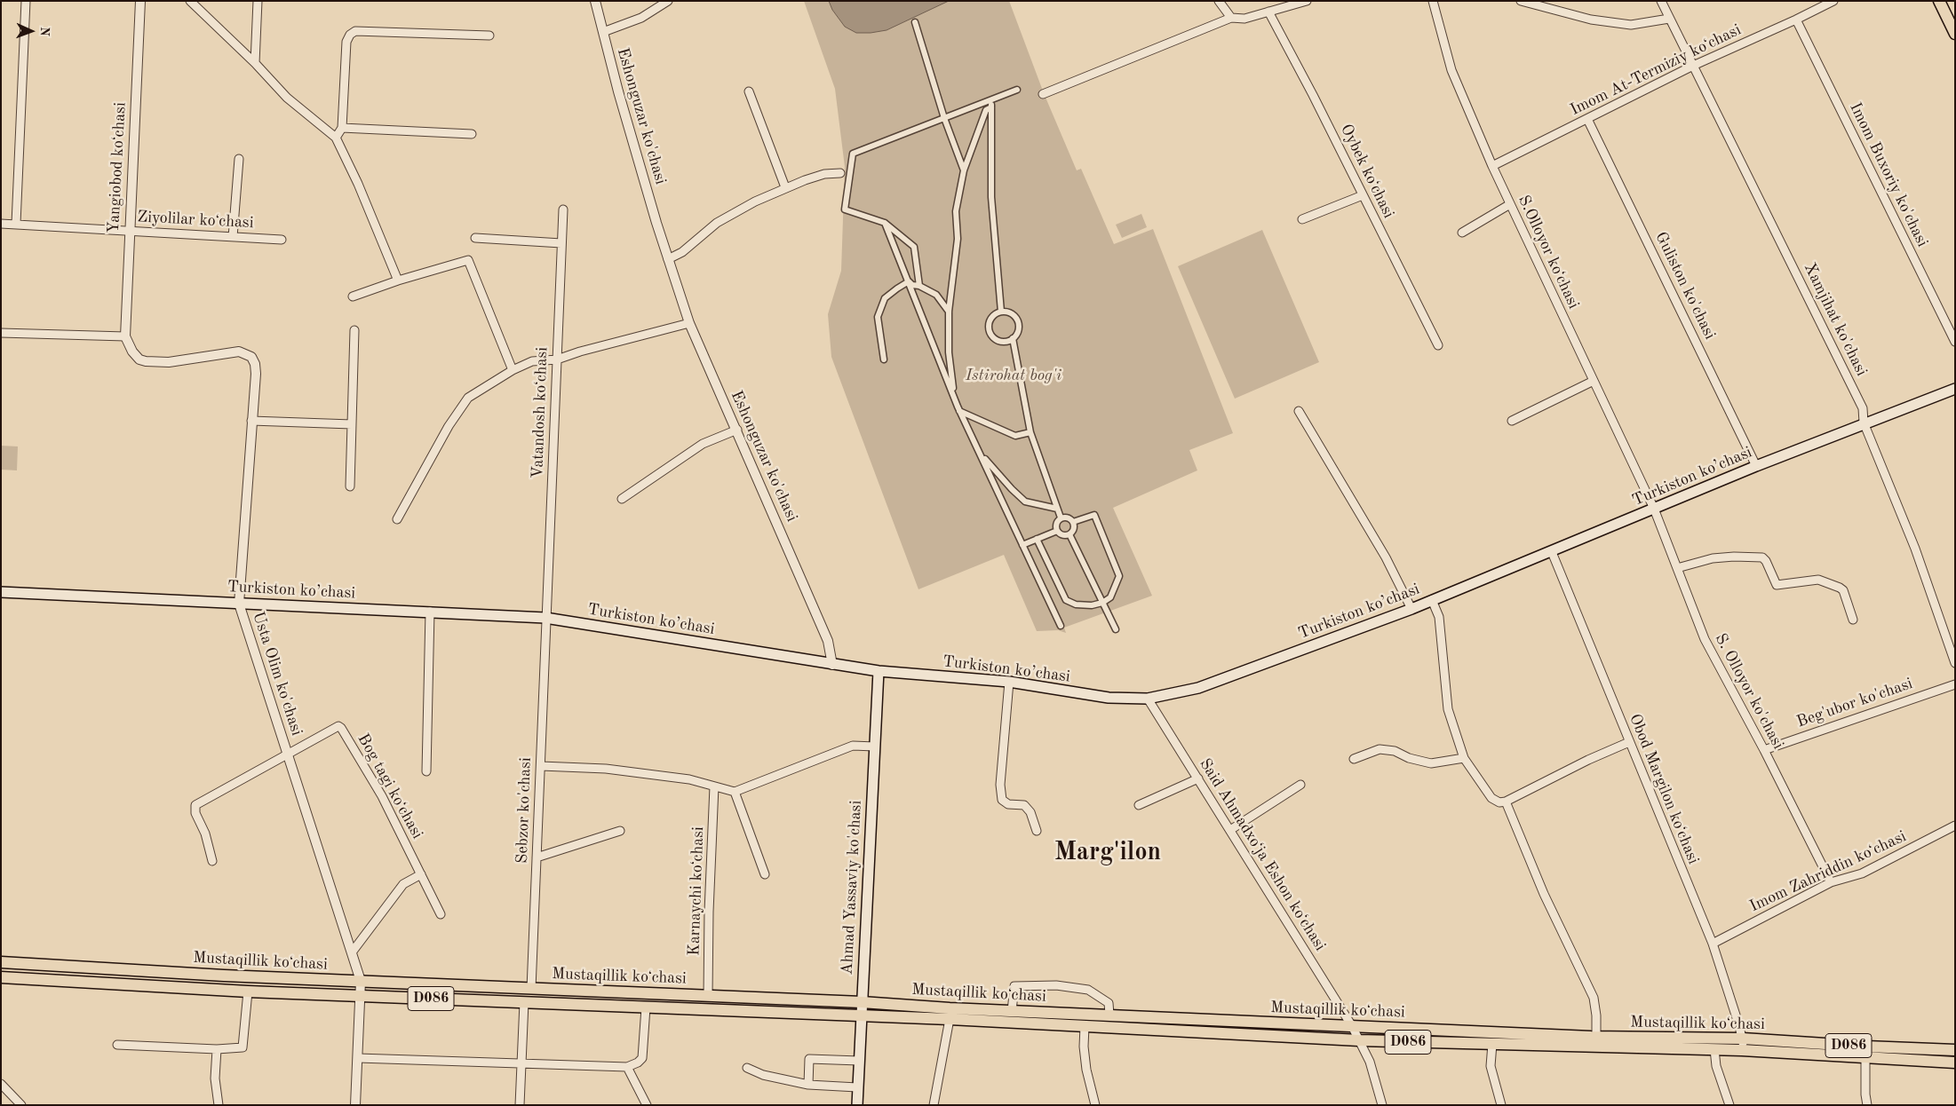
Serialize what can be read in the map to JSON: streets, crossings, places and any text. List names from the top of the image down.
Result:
{
  "streets": {
    "main road": [
      "Turkiston ko’chasi",
      "Ahmad Yassaviy ko'chasi",
      "Mustaqillik koʻchasi",
      "D086"
    ],
    "street": [
      "Imom At-Termiziy koʻchasi",
      "Eshonguzar ko'chasi",
      "Yangiobod koʻchasi",
      "Oybek koʻchasi",
      "Imom Buxoriy ko'chasi",
      "Ziyolilar koʻchasi",
      "S.Olloyor koʻchasi",
      "Guliston ko'chasi",
      "Xamjihat ko'chasi",
      "Vatandosh koʻchasi",
      "Usta Olim ko'chasi",
      "S. Olloyor ko'chasi",
      "Beg'ubor ko'chasi",
      "Bog tagi koʻchasi",
      "Obod Margilon koʻchasi",
      "Sebzor ko'chasi",
      "Said Ahmadxoʻja Eshon koʻchasi",
      "Imom Zahriddin koʻchasi",
      "Karnaychi koʻchasi"
    ]
  },
  "crossings": [
    ["Imom At-Termiziy koʻchasi", "Imom Buxoriy ko'chasi"],
    ["Imom At-Termiziy koʻchasi", "S.Olloyor koʻchasi"],
    ["Imom At-Termiziy koʻchasi", "Guliston ko'chasi"],
    ["Imom At-Termiziy koʻchasi", "Xamjihat ko'chasi"],
    ["Eshonguzar ko'chasi", "Turkiston ko’chasi"],
    ["Yangiobod koʻchasi", "Ziyolilar koʻchasi"],
    ["Yangiobod koʻchasi", "Usta Olim ko'chasi"],
    ["S.Olloyor koʻchasi", "Turkiston ko’chasi"],
    ["S.Olloyor koʻchasi", "S. Olloyor ko'chasi"],
    ["Guliston ko'chasi", "Turkiston ko’chasi"],
    ["Xamjihat ko'chasi", "Turkiston ko’chasi"],
    ["Vatandosh koʻchasi", "Turkiston ko’chasi"],
    ["Vatandosh koʻchasi", "Sebzor ko'chasi"],
    ["Turkiston ko’chasi", "Usta Olim ko'chasi"],
    ["Turkiston ko’chasi", "S. Olloyor ko'chasi"],
    ["Turkiston ko’chasi", "Obod Margilon koʻchasi"],
    ["Turkiston ko’chasi", "Said Ahmadxoʻja Eshon koʻchasi"],
    ["Turkiston ko’chasi", "Ahmad Yassaviy ko'chasi"],
    ["Usta Olim ko'chasi", "Bog tagi koʻchasi"],
    ["Usta Olim ko'chasi", "Mustaqillik koʻchasi"],
    ["S. Olloyor ko'chasi", "Beg'ubor ko'chasi"],
    ["S. Olloyor ko'chasi", "Imom Zahriddin koʻchasi"],
    ["Obod Margilon koʻchasi", "Imom Zahriddin koʻchasi"],
    ["Obod Margilon koʻchasi", "Mustaqillik koʻchasi"],
    ["Sebzor ko'chasi", "Mustaqillik koʻchasi"],
    ["Said Ahmadxoʻja Eshon koʻchasi", "Mustaqillik koʻchasi"],
    ["Ahmad Yassaviy ko'chasi", "Mustaqillik koʻchasi"],
    ["Karnaychi koʻchasi", "Mustaqillik koʻchasi"]
  ],
  "districts": ["Marg'ilon"],
  "parks": ["Istirohat bog'i"],
  "north": "right"
}
